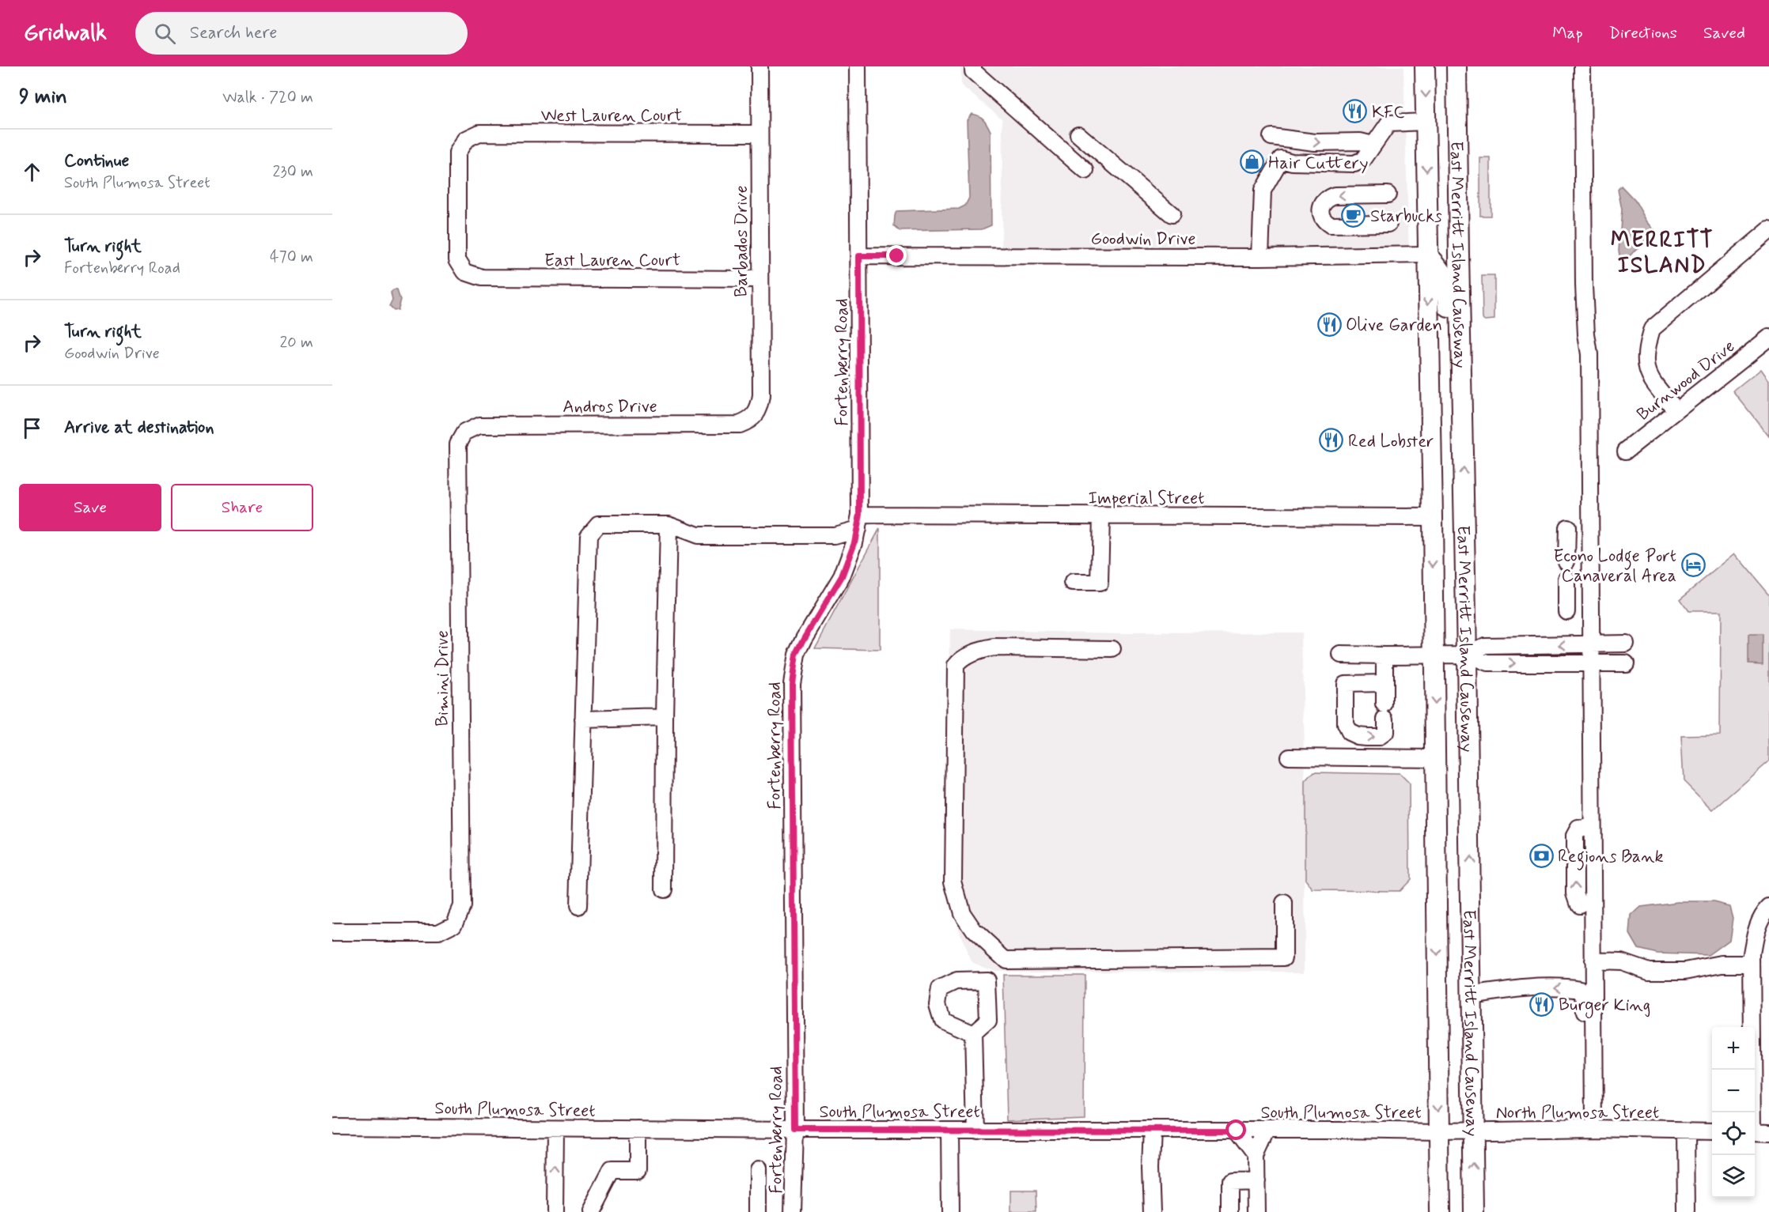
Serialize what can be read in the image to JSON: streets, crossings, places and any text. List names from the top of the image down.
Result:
{
  "streets": {
    "main road": ["East Merritt Island Causeway"],
    "street": [
      "West Lauren Court",
      "Goodwin Drive",
      "Barbados Drive",
      "East Lauren Court",
      "Fortenberry Road",
      "Burnwood Drive",
      "Andros Drive",
      "Imperial Street",
      "Bimini Drive",
      "South Plumosa Street",
      "North Plumosa Street"
    ]
  },
  "crossings": [
    ["West Lauren Court", "Barbados Drive"],
    ["West Lauren Court", "East Lauren Court"],
    ["Goodwin Drive", "East Merritt Island Causeway"],
    ["Goodwin Drive", "Fortenberry Road"],
    ["Barbados Drive", "East Lauren Court"],
    ["Barbados Drive", "Andros Drive"],
    ["East Merritt Island Causeway", "Imperial Street"],
    ["East Merritt Island Causeway", "South Plumosa Street"],
    ["East Merritt Island Causeway", "North Plumosa Street"],
    ["Fortenberry Road", "Imperial Street"],
    ["Fortenberry Road", "South Plumosa Street"],
    ["Andros Drive", "Bimini Drive"],
    ["South Plumosa Street", "North Plumosa Street"]
  ],
  "districts": ["MERRITT ISLAND"],
  "places": {
    "restaurant": [
      "KFC",
      "Olive Garden",
      "Red Lobster",
      "Burger King"
    ],
    "shop": ["Hair Cuttery"],
    "cafe": ["Starbucks"],
    "hotel": ["Econo Lodge Port Canaveral Area"],
    "bank": ["Regions Bank"]
  },
  "page": {
    "header": "Gridwalk",
    "search": "Search here",
    "nav": ["Map", "Directions", "Saved"],
    "heading": ["9 min", "Walk · 720 m"],
    "list": [
      ["Continue", "South Plumosa Street", "230 m"],
      ["Turn right", "Fortenberry Road", "470 m"],
      ["Turn right", "Goodwin Drive", "20 m"],
      "Arrive at destination"
    ],
    "buttons": ["Save", "Share"],
    "map_buttons": ["+", "−"]
  }
}
